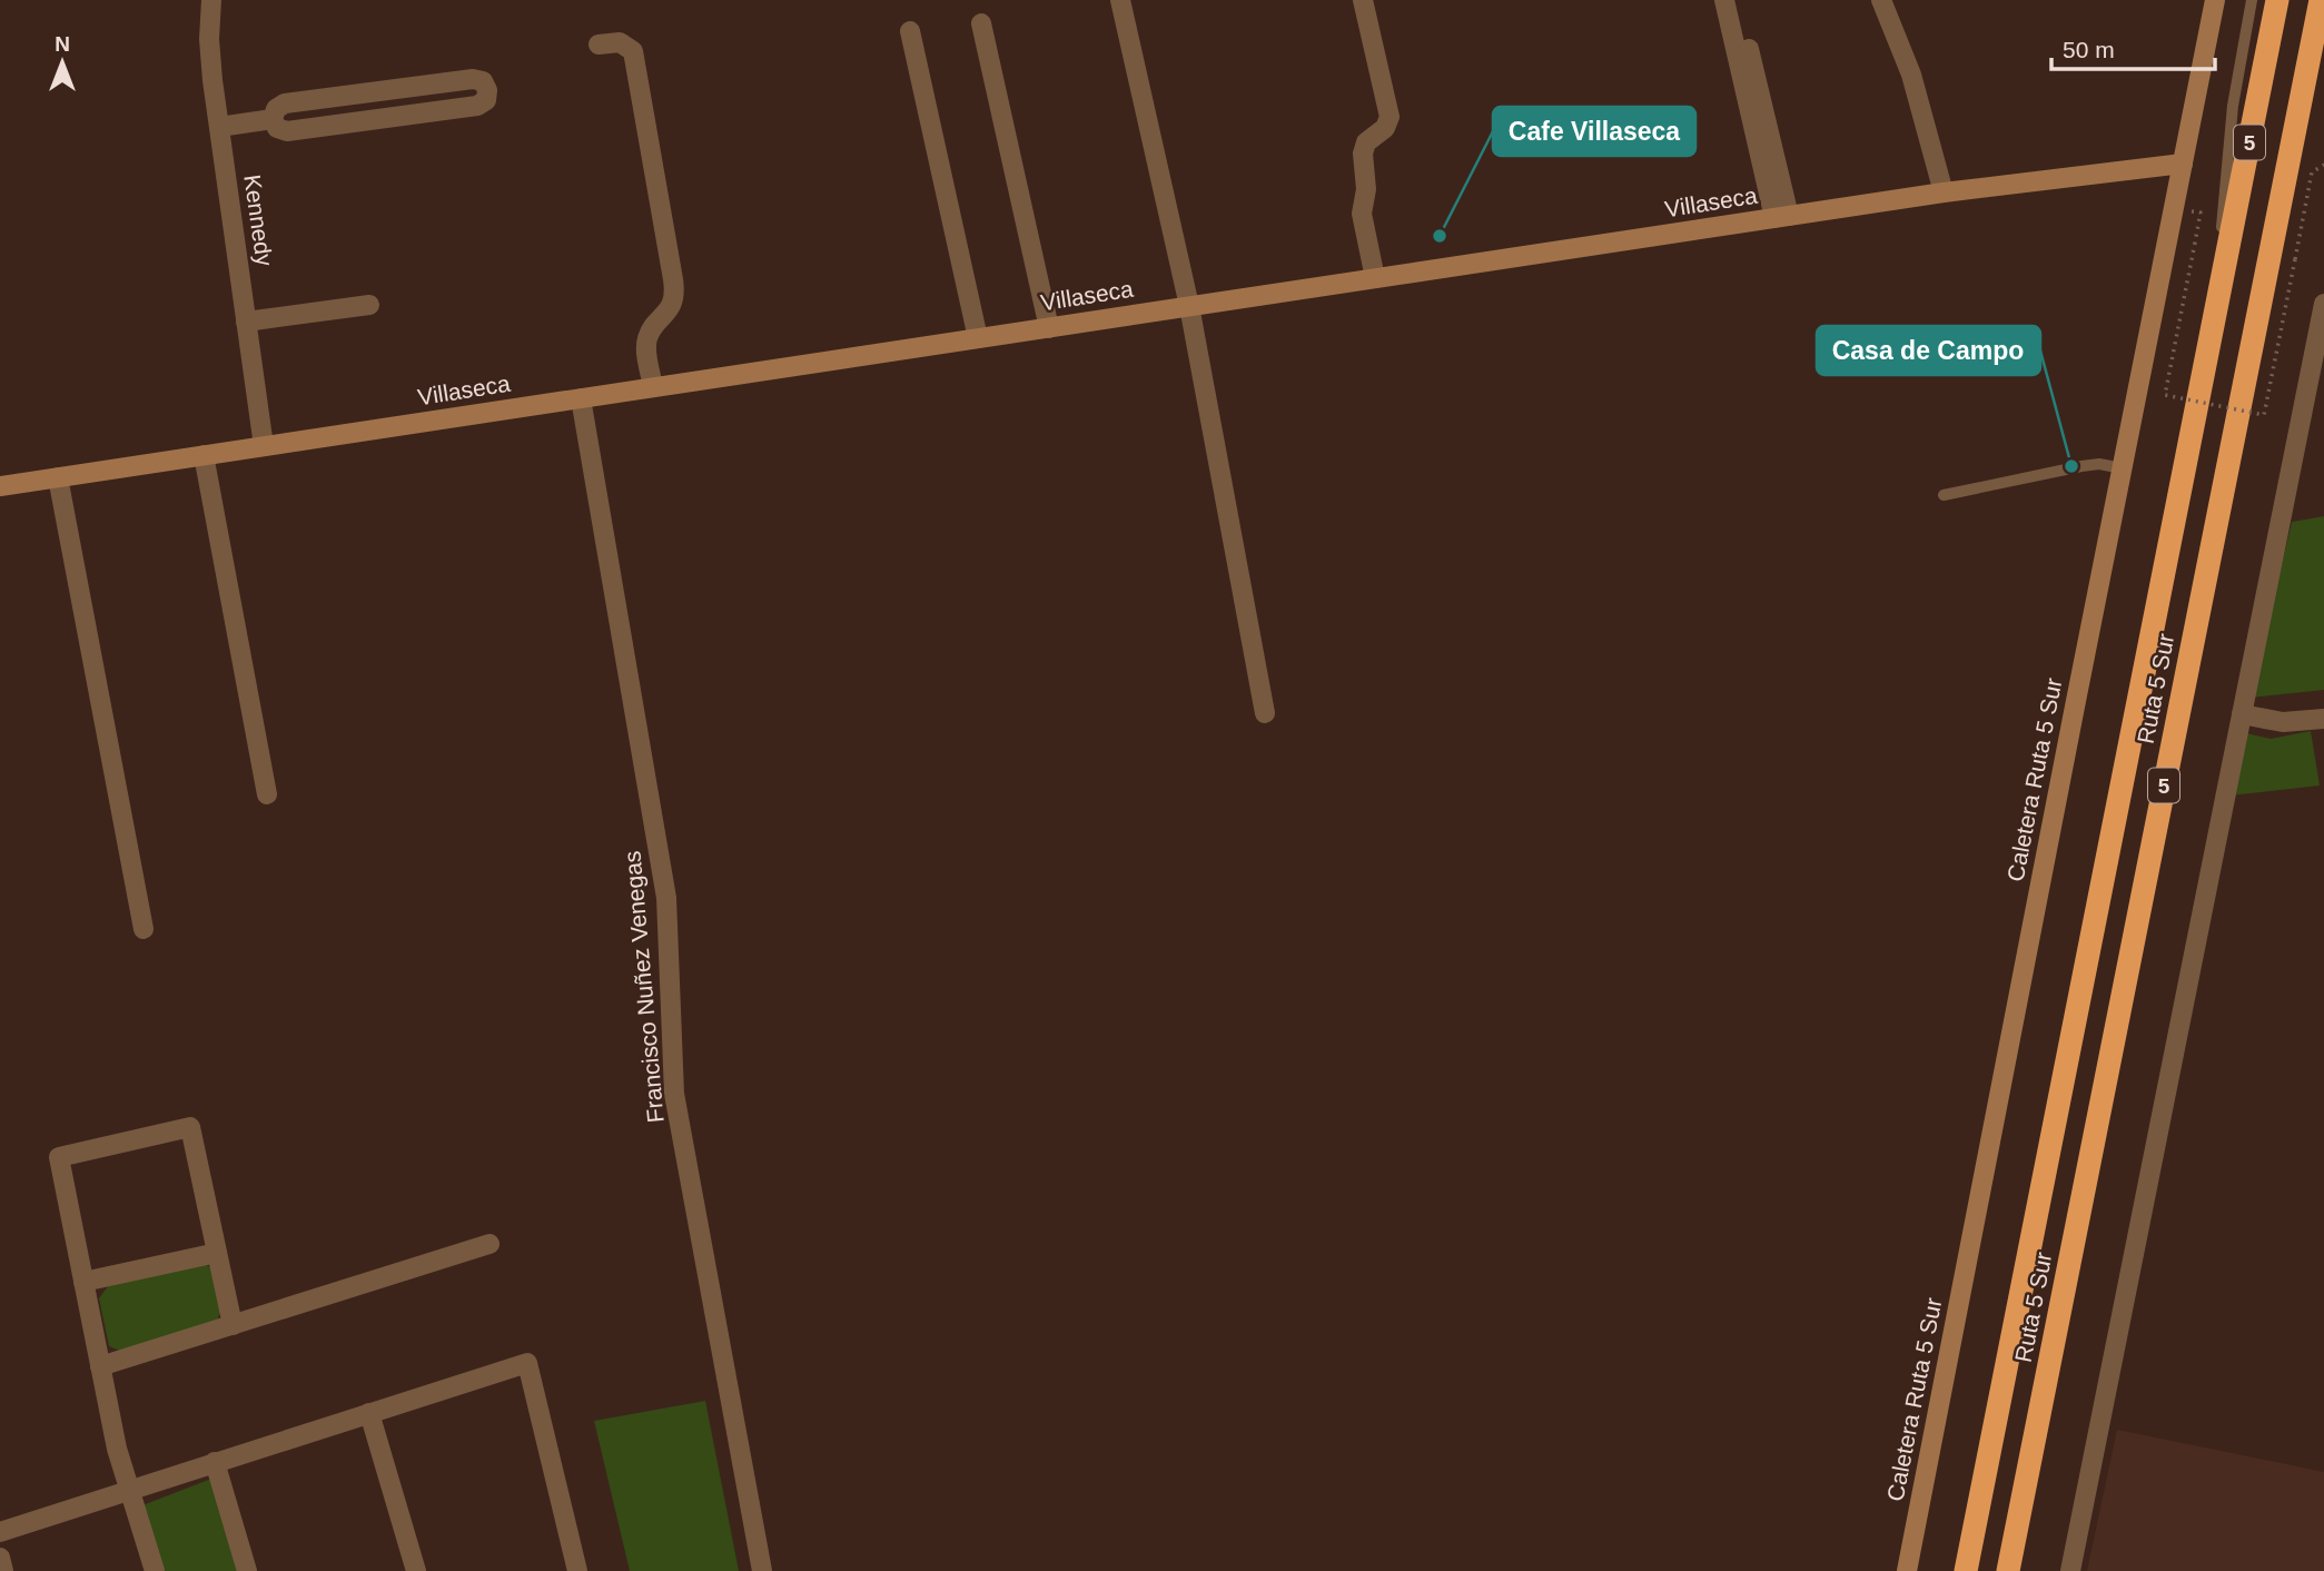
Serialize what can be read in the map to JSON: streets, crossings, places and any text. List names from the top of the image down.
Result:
{
  "streets": {
    "highway": ["5", "Ruta 5 Sur"],
    "main road": ["Villaseca", "Caletera Ruta 5 Sur"],
    "street": ["Kennedy", "Francisco Nuñez Venegas"]
  },
  "crossings": [
    ["Villaseca", "Kennedy"],
    ["Villaseca", "Caletera Ruta 5 Sur"],
    ["Villaseca", "Francisco Nuñez Venegas"]
  ],
  "places": ["Cafe Villaseca", "Casa de Campo"],
  "scale_bar": "50 m",
  "north": "top"
}
